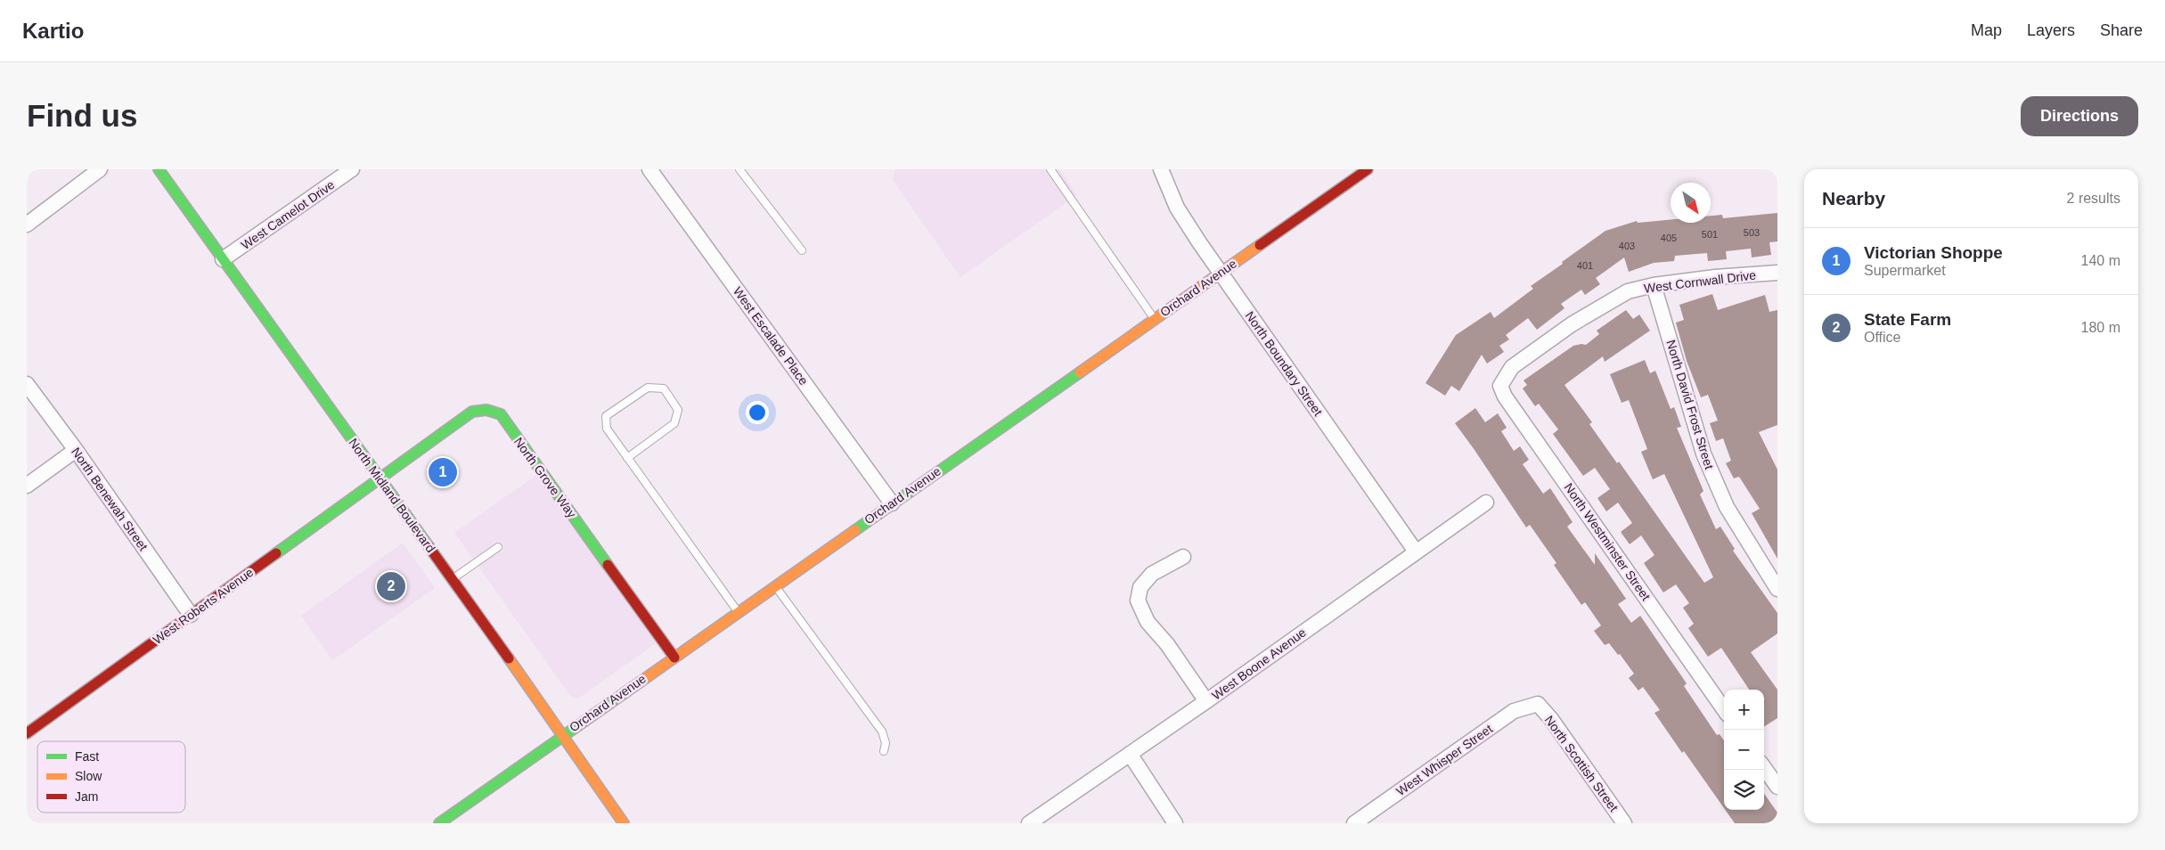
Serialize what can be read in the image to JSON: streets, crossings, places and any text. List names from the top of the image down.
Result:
{
  "streets": {
    "street": [
      "West Camelot Drive",
      "West Cornwall Drive",
      "Orchard Avenue",
      "West Escalade Place",
      "North Boundary Street",
      "North David Frost Street",
      "North Grove Way",
      "North Midland Boulevard",
      "North Benewah Street",
      "North Westminster Street",
      "West Roberts Avenue",
      "West Boone Avenue",
      "West Whisper Street",
      "North Scottish Street"
    ]
  },
  "crossings": [
    ["West Camelot Drive", "North Midland Boulevard"],
    ["West Cornwall Drive", "North David Frost Street"],
    ["West Cornwall Drive", "North Westminster Street"],
    ["Orchard Avenue", "West Escalade Place"],
    ["Orchard Avenue", "North Boundary Street"],
    ["Orchard Avenue", "North Grove Way"],
    ["Orchard Avenue", "North Midland Boulevard"],
    ["North Boundary Street", "West Boone Avenue"],
    ["North Grove Way", "North Midland Boulevard"],
    ["North Grove Way", "West Roberts Avenue"],
    ["North Midland Boulevard", "West Roberts Avenue"],
    ["North Benewah Street", "West Roberts Avenue"],
    ["West Whisper Street", "North Scottish Street"]
  ],
  "house_numbers": [
    "503",
    "501",
    "405",
    "403",
    "401"
  ],
  "legend": ["Fast", "Slow", "Jam"],
  "north": "bottom right",
  "page": {
    "header": "Kartio",
    "nav": ["Map", "Layers", "Share"],
    "buttons": "Directions",
    "title": "Find us",
    "heading": ["Nearby", "2 results"],
    "list": [
      {
        "mark": "1",
        "name": "Victorian Shoppe",
        "note": "Supermarket",
        "value": "140 m"
      },
      {
        "mark": "2",
        "name": "State Farm",
        "note": "Office",
        "value": "180 m"
      }
    ],
    "pins": ["1", "2"],
    "map_buttons": ["+", "−"]
  }
}
